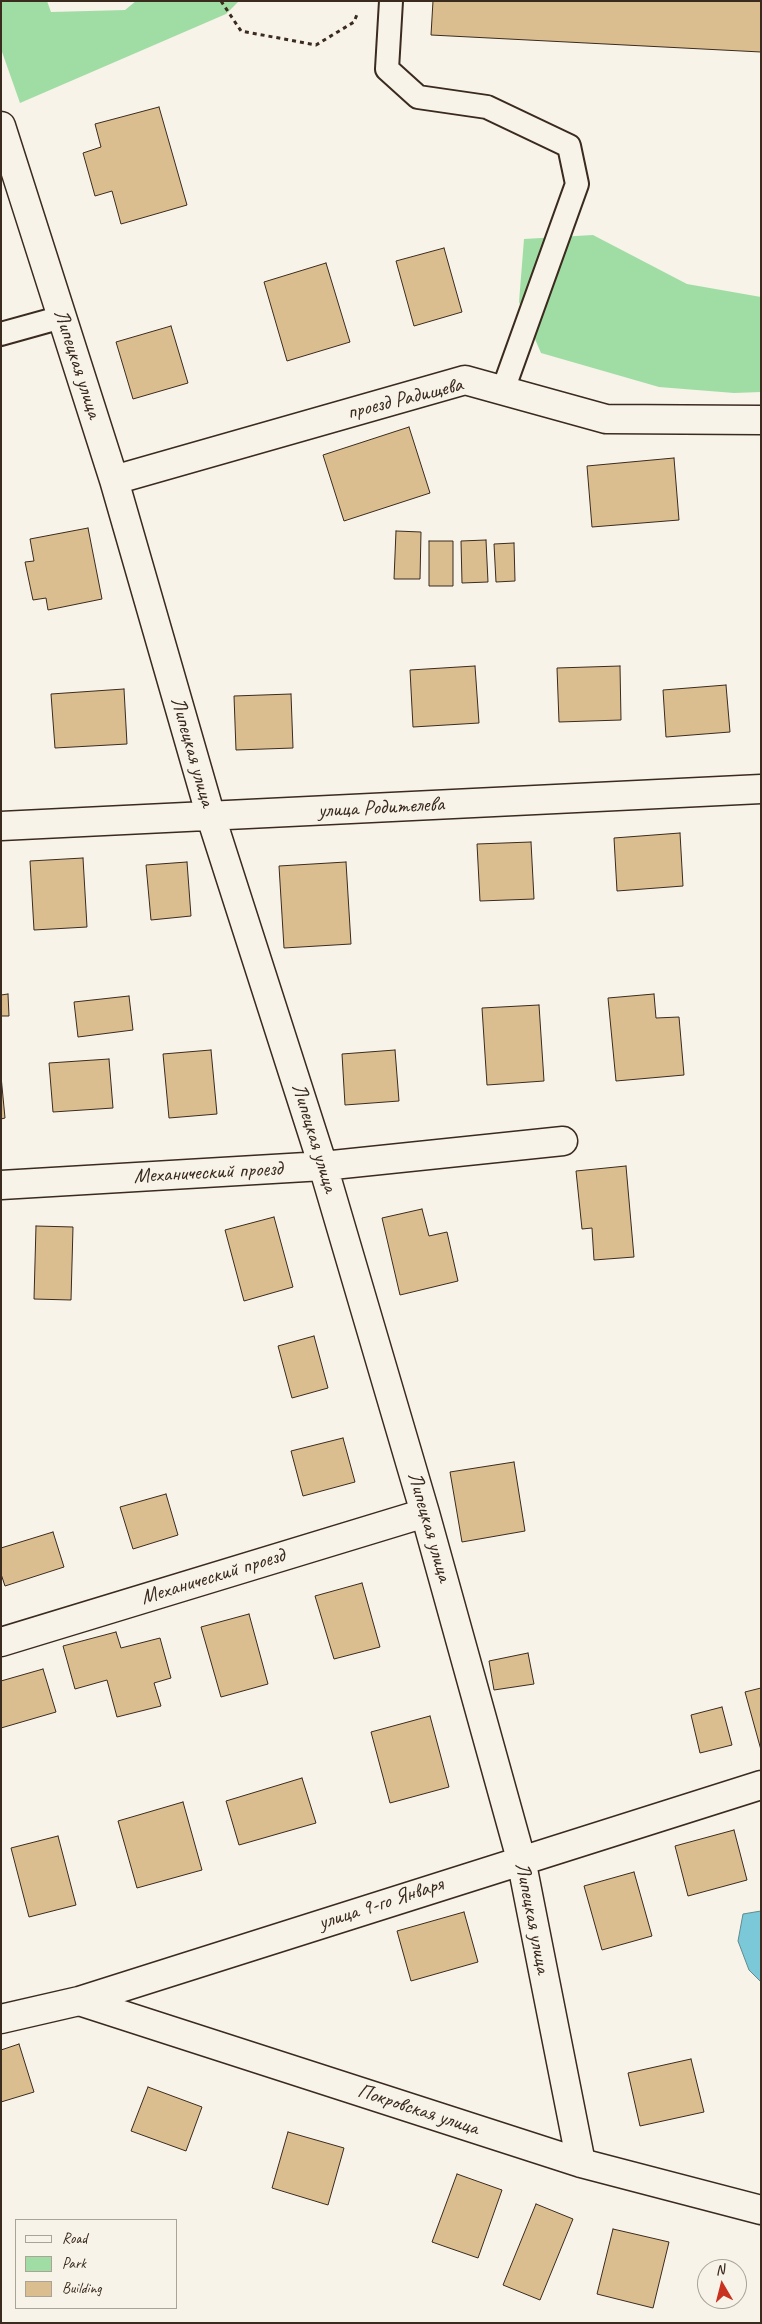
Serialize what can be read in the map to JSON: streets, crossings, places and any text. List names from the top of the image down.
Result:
{
  "streets": {
    "street": [
      "Липецкая улица",
      "проезд Радищева",
      "улица Родителева",
      "Механический проезд",
      "улица 9-го Января",
      "Покровская улица"
    ]
  },
  "crossings": [
    ["Липецкая улица", "проезд Радищева"],
    ["Липецкая улица", "улица Родителева"],
    ["Липецкая улица", "Механический проезд"],
    ["Липецкая улица", "улица 9-го Января"],
    ["Липецкая улица", "Покровская улица"],
    ["улица 9-го Января", "Покровская улица"]
  ],
  "legend": ["Road", "Park", "Building"],
  "north": "top"
}
